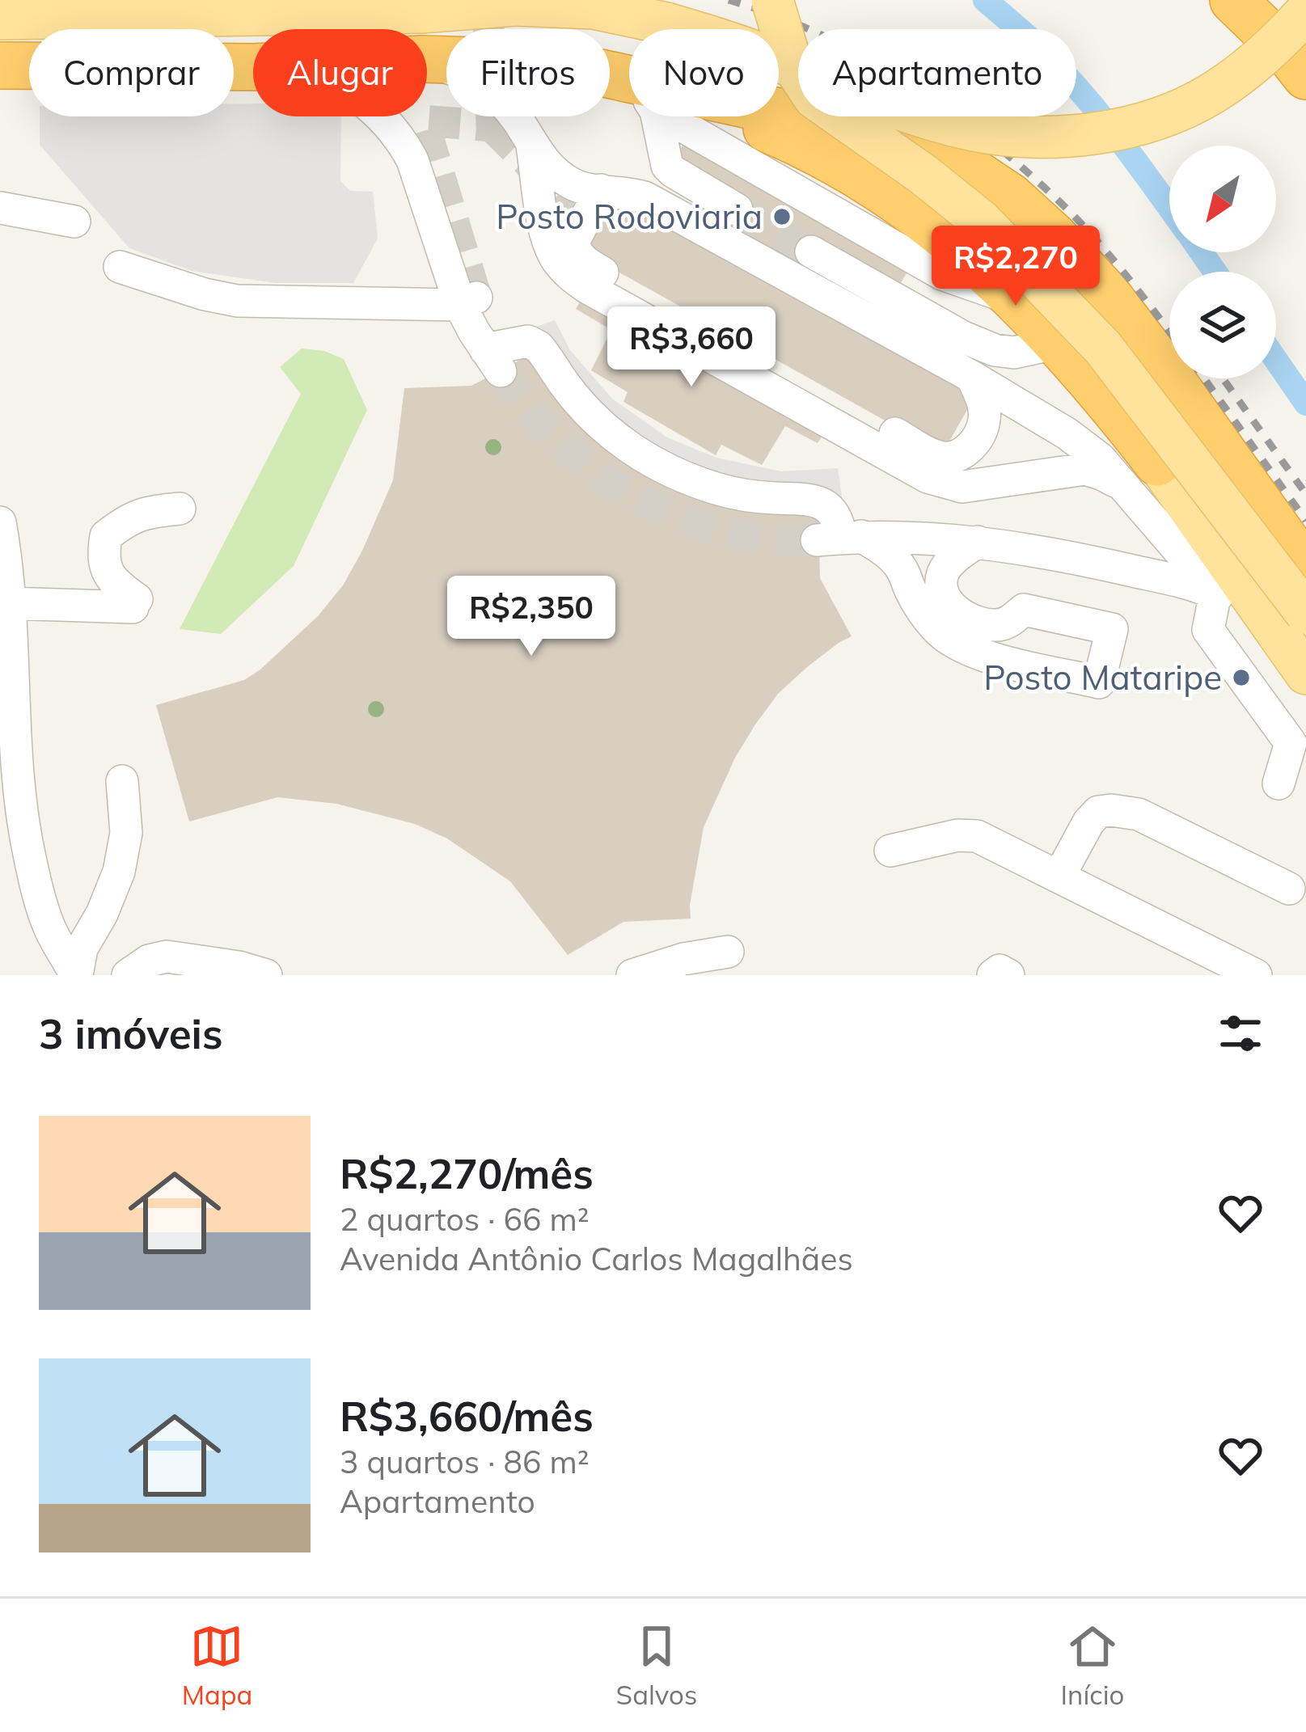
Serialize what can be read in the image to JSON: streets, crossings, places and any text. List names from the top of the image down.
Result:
{
  "places": ["Posto Rodoviaria", "Posto Mataripe"],
  "north": "bottom left",
  "page": {
    "chip": [
      "Comprar",
      "Alugar",
      "Filtros",
      "Novo",
      "Apartamento"
    ],
    "price": ["R$2,270", "R$3,660", "R$2,350"],
    "heading": "3 imóveis",
    "list": [
      {
        "name": "R$2,270/mês",
        "note": "2 quartos · 66 m² · Avenida Antônio Carlos Magalhães"
      },
      {
        "name": "R$3,660/mês",
        "note": "3 quartos · 86 m² · Apartamento"
      }
    ],
    "tabs": ["Mapa", "Salvos", "Início"]
  }
}
